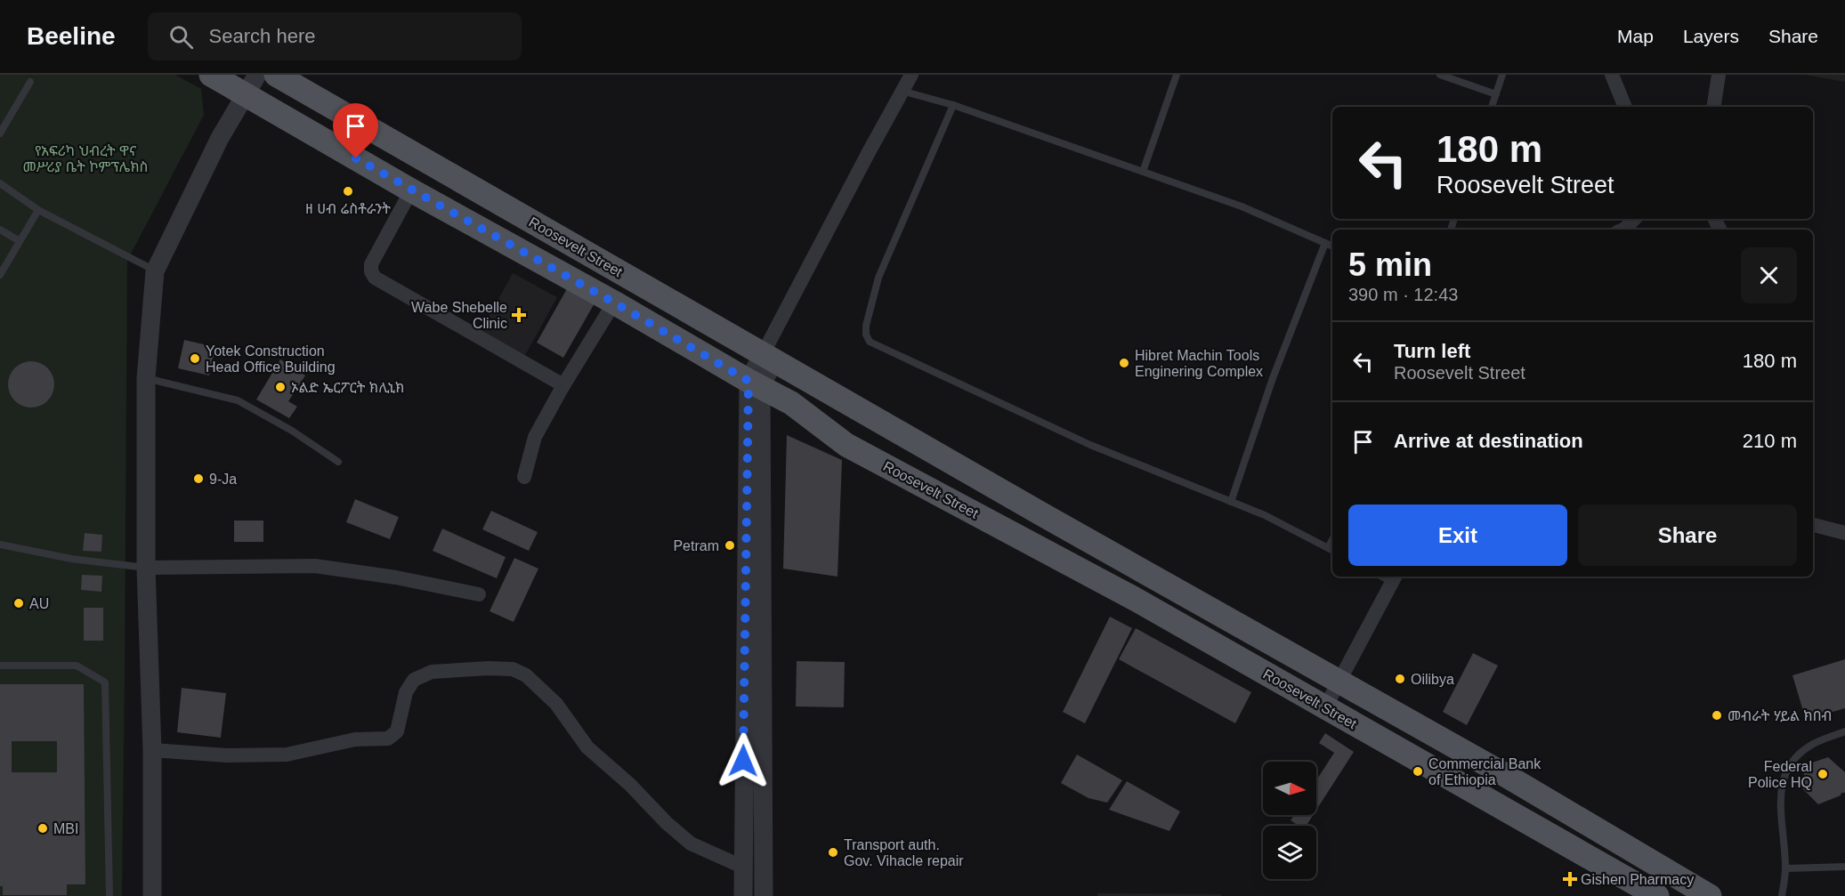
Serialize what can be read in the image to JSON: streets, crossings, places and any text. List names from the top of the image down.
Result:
{
  "streets": {
    "main road": ["Roosevelt Street"]
  },
  "parks": ["የአፍሪካ ህብረት ዋና መሥሪያ ቤት ኮምፕሌክስ"],
  "places": {
    "other": [
      "ዘ ሀብ ሬስቶራንት",
      "Yotek Construction Head Office Building",
      "Hibret Machin Tools Enginering Complex",
      "ኦልድ ኤርፖርት ክሊኒክ",
      "9-Ja",
      "Petram",
      "AU",
      "Oilibya",
      "መብራት ሃይል ክበብ",
      "Commercial Bank of Ethiopia",
      "Federal Police HQ",
      "MBI",
      "Transport auth. Gov. Vihacle repair"
    ],
    "health": ["Wabe Shebelle Clinic", "Gishen Pharmacy"]
  },
  "north": "right",
  "page": {
    "header": "Beeline",
    "search": "Search here",
    "nav": ["Map", "Layers", "Share"],
    "turn": ["180 m", "Roosevelt Street"],
    "heading": ["5 min", "390 m · 12:43"],
    "list": [
      {
        "name": "Turn left",
        "note": "Roosevelt Street",
        "value": "180 m"
      },
      {
        "name": "Arrive at destination",
        "value": "210 m"
      }
    ],
    "buttons": ["Exit", "Share"]
  }
}
